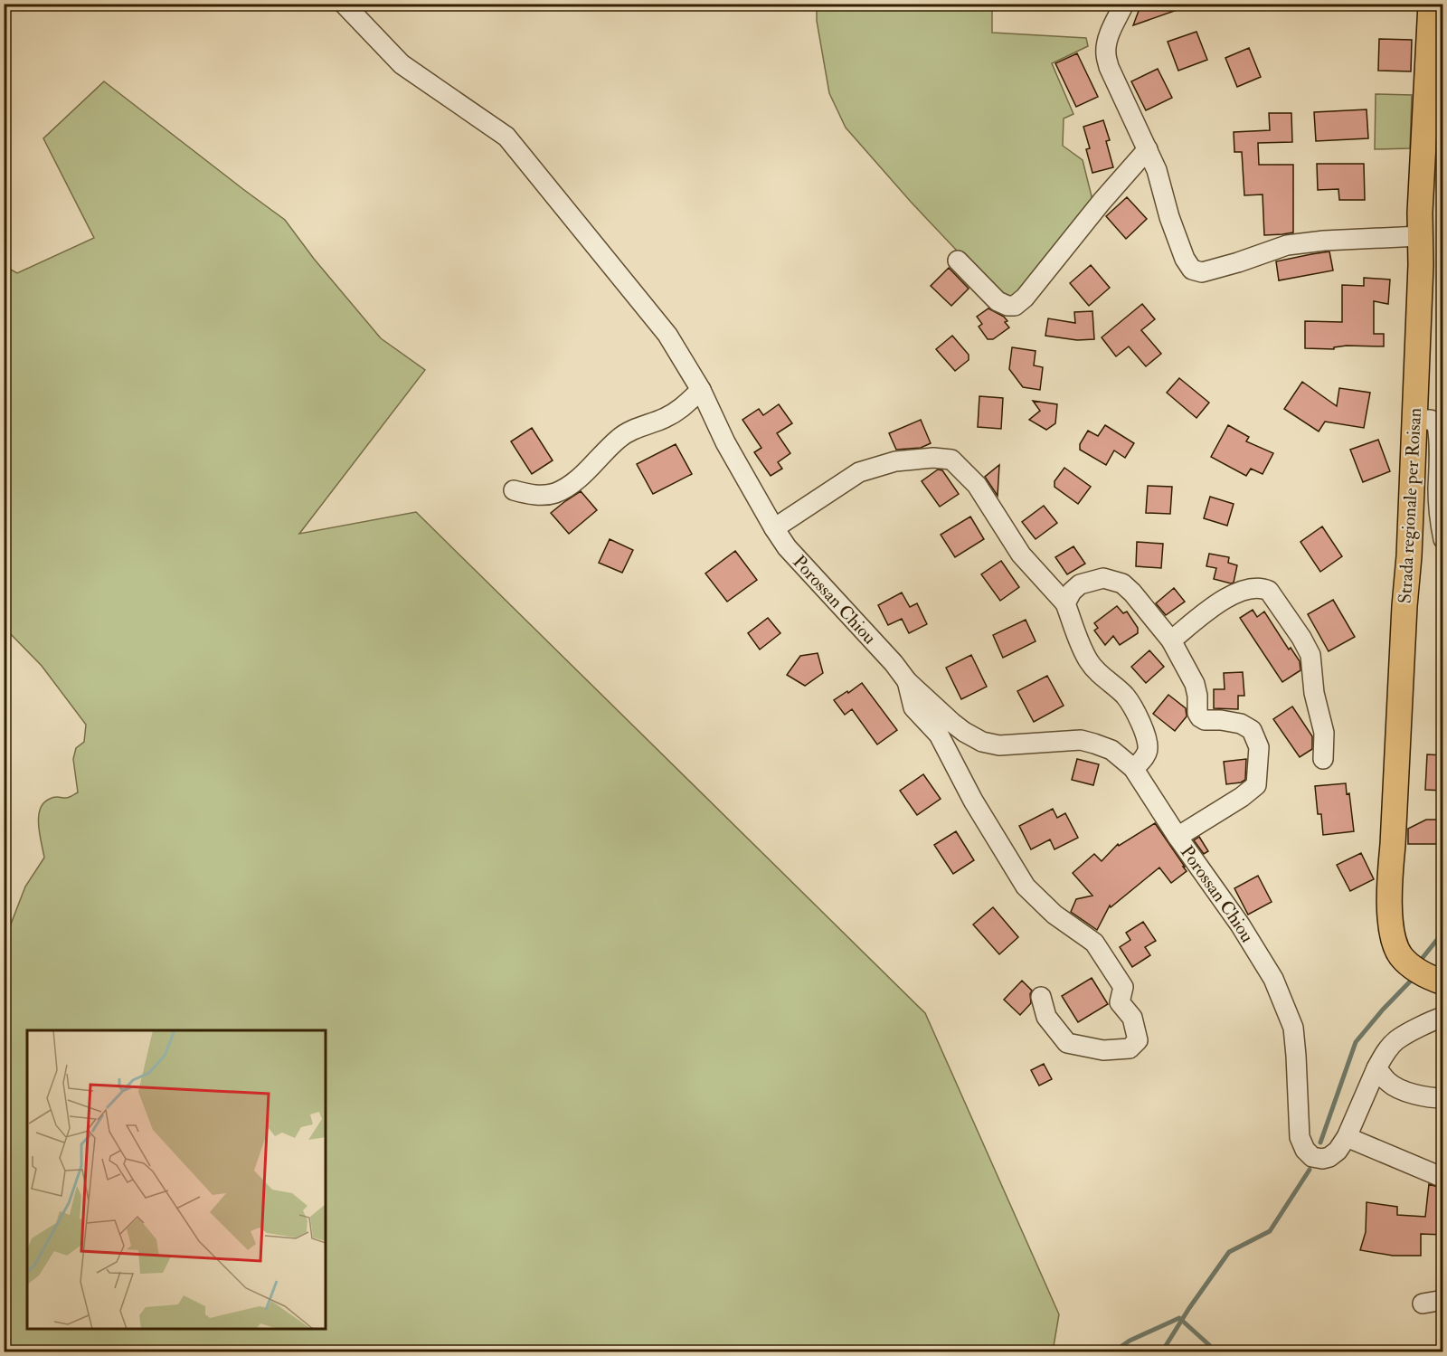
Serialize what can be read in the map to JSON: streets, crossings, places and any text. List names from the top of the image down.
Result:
{
  "streets": {
    "main road": ["Strada regionale per Roisan"],
    "street": ["Porossan Chiou"]
  }
}
